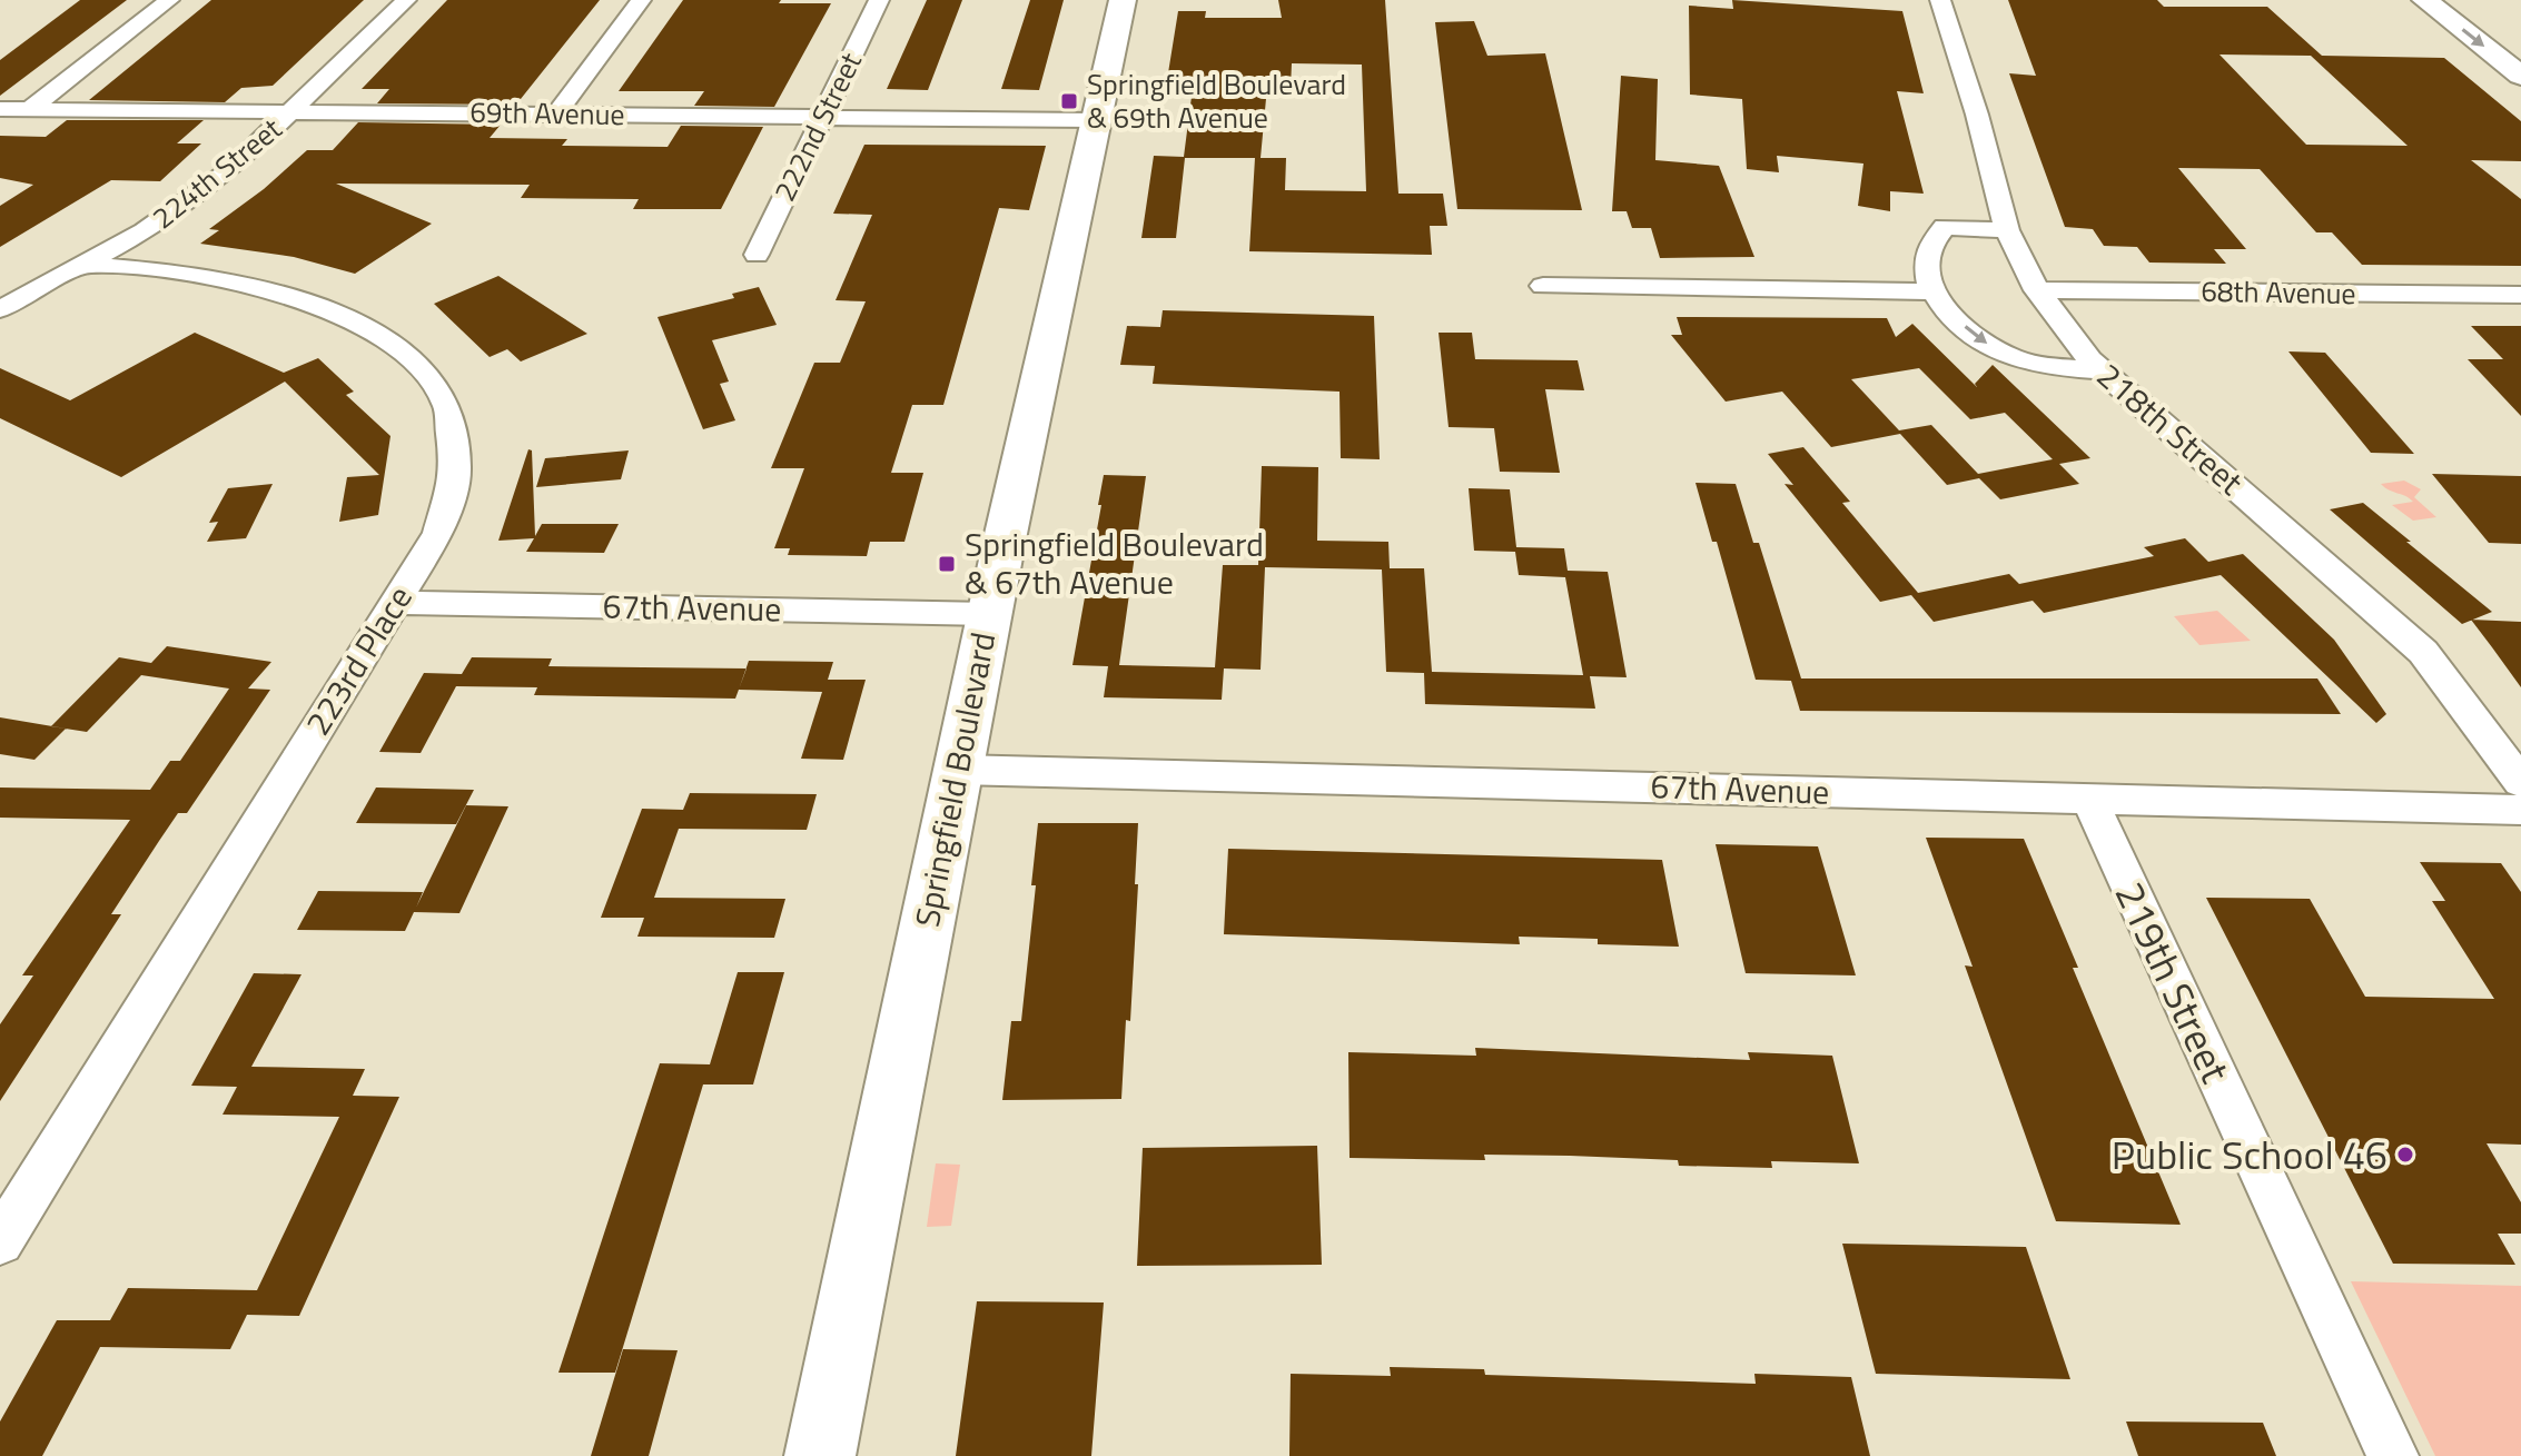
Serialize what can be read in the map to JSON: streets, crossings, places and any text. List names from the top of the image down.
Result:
{
  "streets": {
    "main road": ["Springfield Boulevard"],
    "street": [
      "69th Avenue",
      "222nd Street",
      "224th Street",
      "68th Avenue",
      "218th Street",
      "67th Avenue",
      "223rd Place",
      "219th Street"
    ]
  },
  "crossings": [
    ["69th Avenue", "222nd Street"],
    ["69th Avenue", "224th Street"],
    ["69th Avenue", "Springfield Boulevard"],
    ["224th Street", "223rd Place"],
    ["68th Avenue", "218th Street"],
    ["67th Avenue", "223rd Place"],
    ["67th Avenue", "Springfield Boulevard"],
    ["67th Avenue", "219th Street"]
  ],
  "places": {
    "transit": ["Springfield Boulevard & 69th Avenue", "Springfield Boulevard & 67th Avenue"],
    "other": ["Public School 46"]
  }
}
